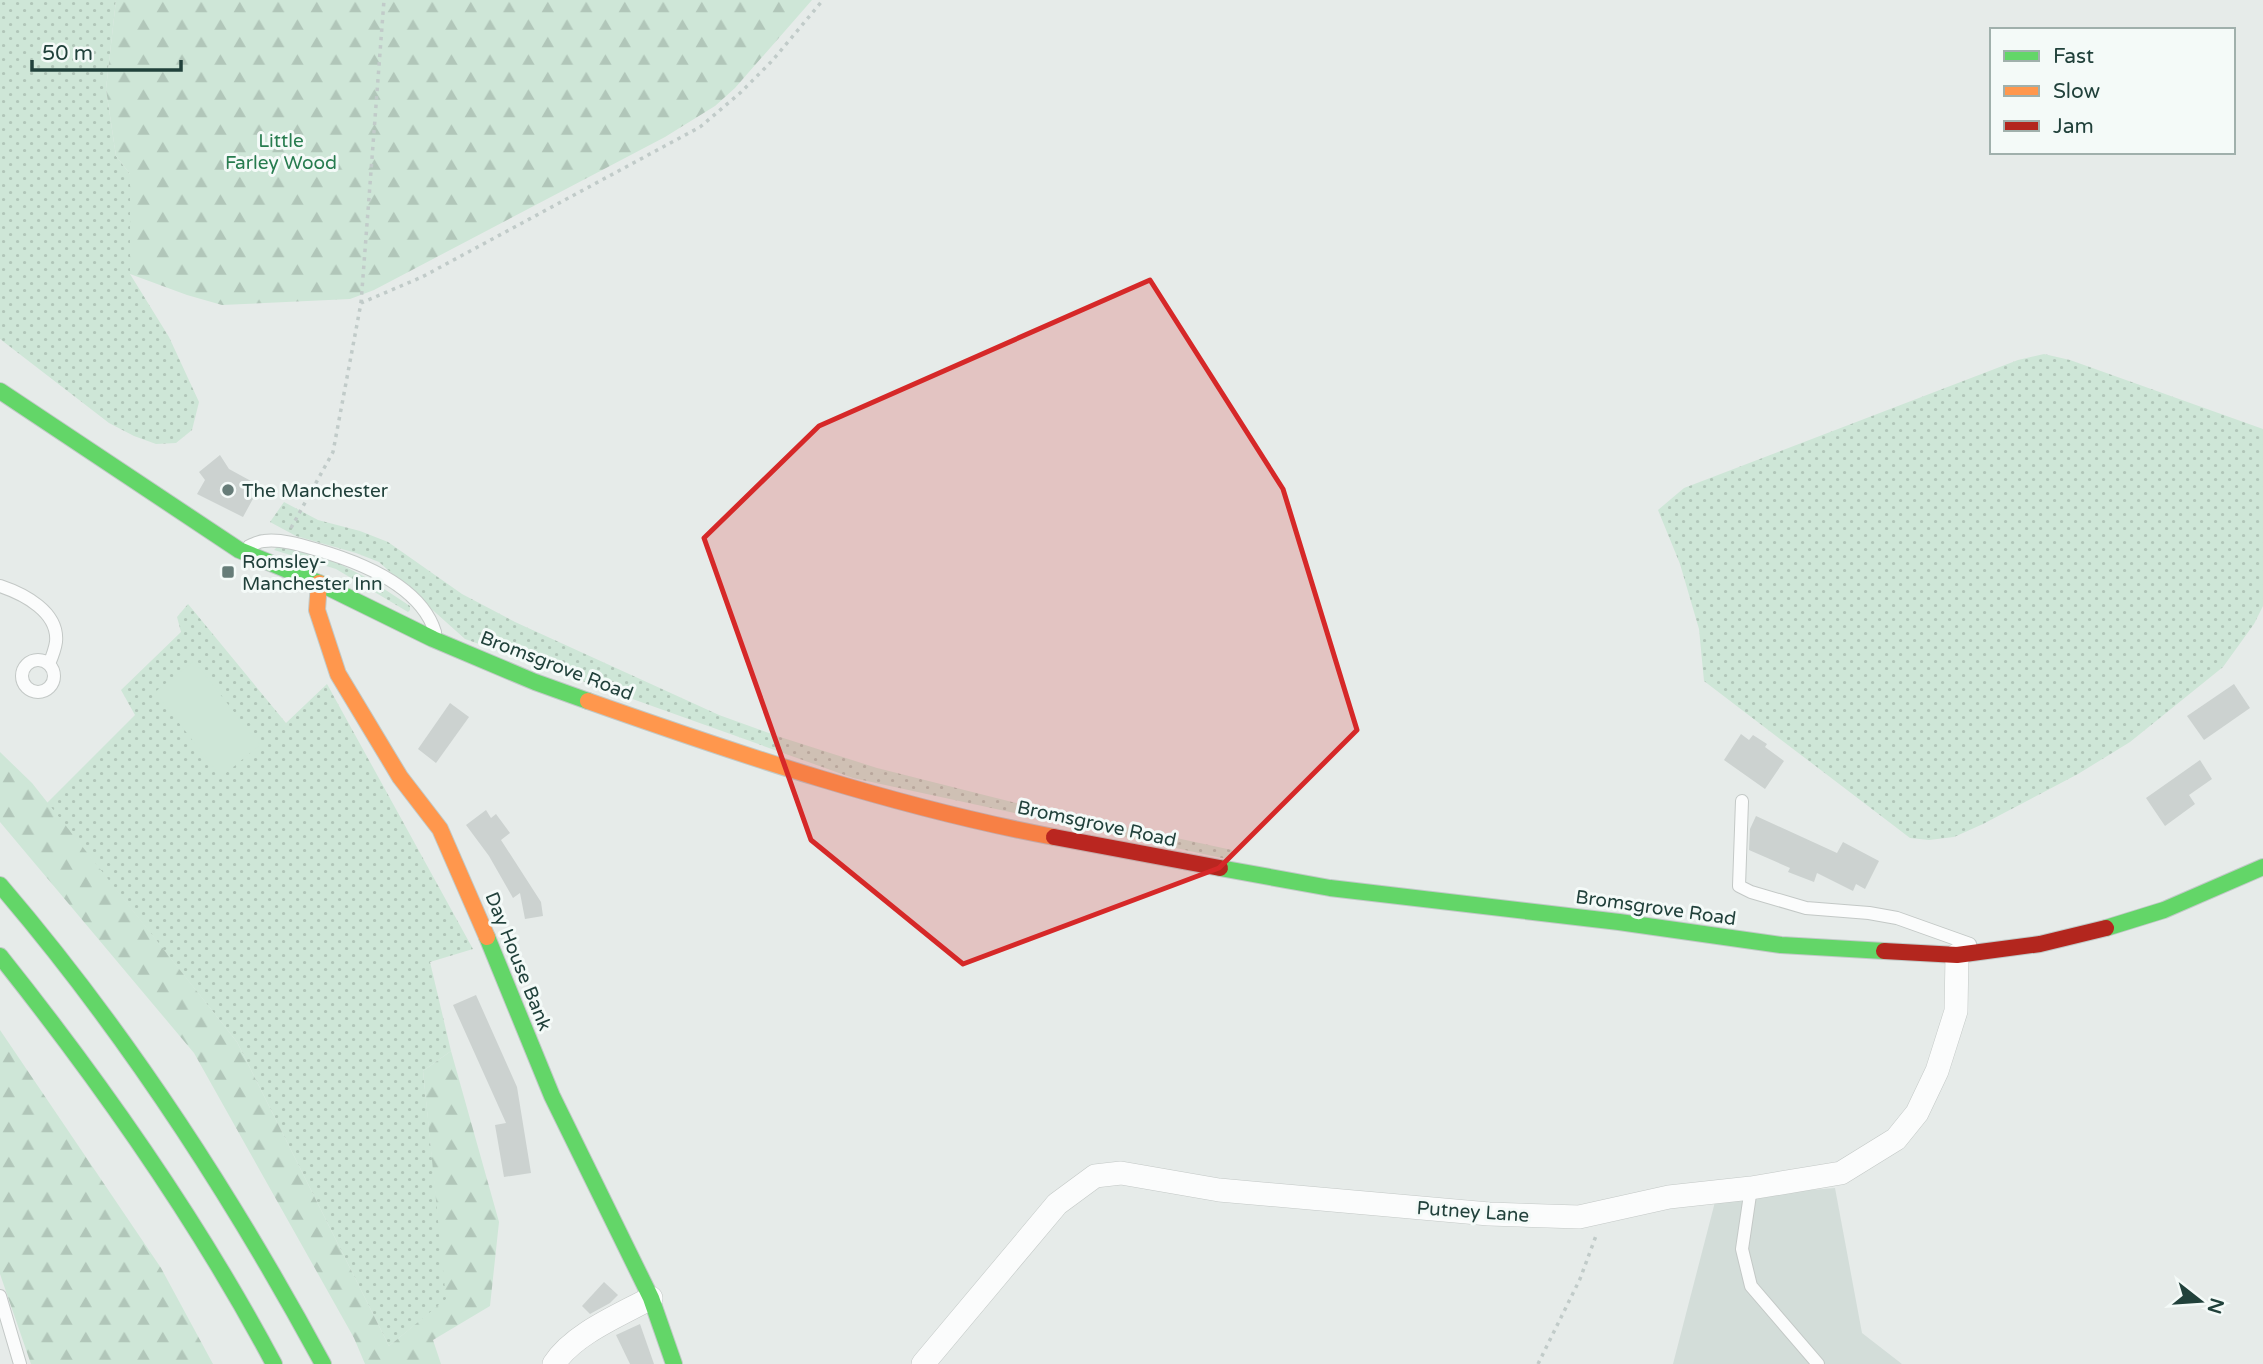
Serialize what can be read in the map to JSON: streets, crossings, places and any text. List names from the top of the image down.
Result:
{
  "streets": {
    "main road": ["Bromsgrove Road", "Day House Bank"],
    "street": ["Putney Lane"]
  },
  "crossings": [
    ["Bromsgrove Road", "Day House Bank"],
    ["Bromsgrove Road", "Putney Lane"]
  ],
  "parks": ["Little Farley Wood"],
  "places": {
    "other": ["The Manchester"],
    "transit": ["Romsley- Manchester Inn"]
  },
  "legend": ["Fast", "Slow", "Jam"],
  "scale_bar": "50 m",
  "north": "right"
}
